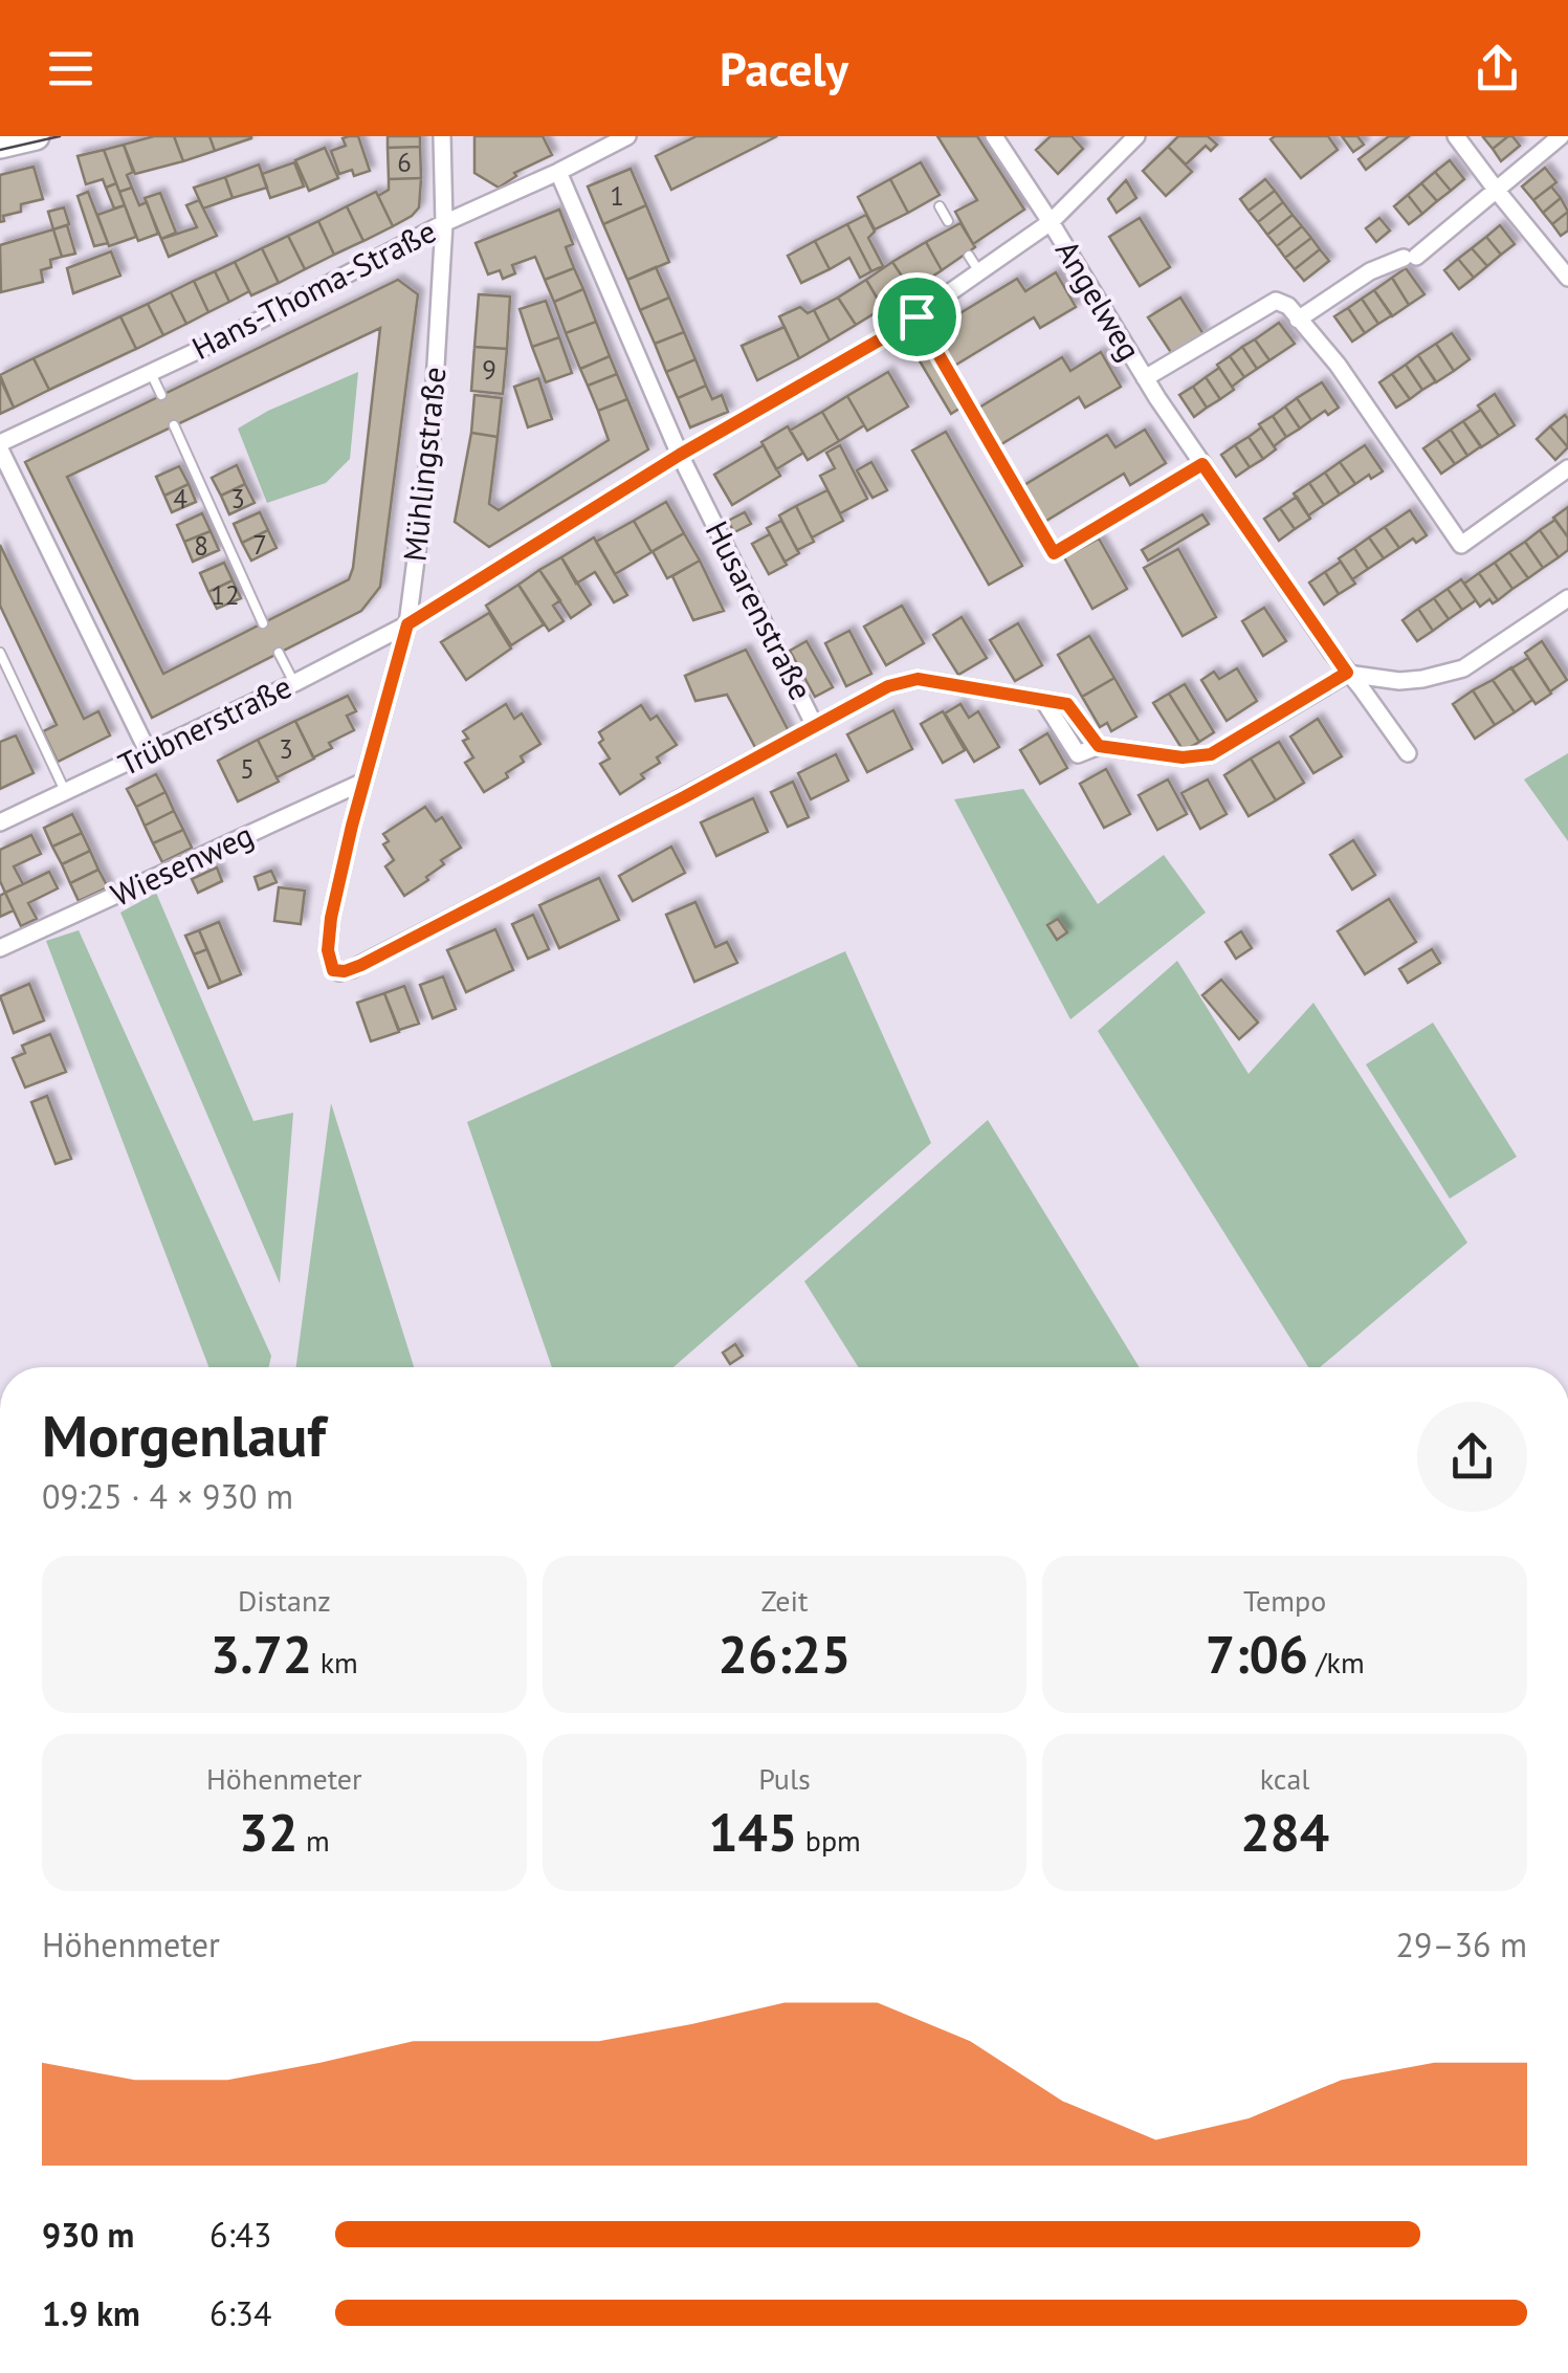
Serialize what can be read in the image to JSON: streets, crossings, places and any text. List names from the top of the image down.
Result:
{
  "streets": {
    "street": [
      "Hans-Thoma-Straße",
      "Angelweg",
      "Mühlingstraße",
      "Husarenstraße",
      "Trübnerstraße",
      "Wiesenweg"
    ]
  },
  "crossings": [
    ["Hans-Thoma-Straße", "Mühlingstraße"],
    ["Hans-Thoma-Straße", "Husarenstraße"],
    ["Angelweg", "Trübnerstraße"],
    ["Mühlingstraße", "Husarenstraße"],
    ["Mühlingstraße", "Trübnerstraße"],
    ["Mühlingstraße", "Wiesenweg"],
    ["Husarenstraße", "Trübnerstraße"]
  ],
  "house_numbers": [
    "6",
    "1",
    "9",
    "4",
    "3",
    "7",
    "8",
    "12",
    "3",
    "5"
  ],
  "page": {
    "header": "Pacely",
    "heading": ["Morgenlauf", "09:25 · 4 × 930 m"],
    "stats": [
      ["Distanz", "3.72 km"],
      ["Zeit", "26:25"],
      ["Tempo", "7:06 /km"],
      ["Höhenmeter", "32 m"],
      ["Puls", "145 bpm"],
      ["kcal", "284"]
    ],
    "chart": ["Höhenmeter", "29–36 m"],
    "list": [
      {
        "name": "930 m",
        "note": "6:43"
      },
      {
        "name": "1.9 km",
        "note": "6:34"
      }
    ]
  }
}
